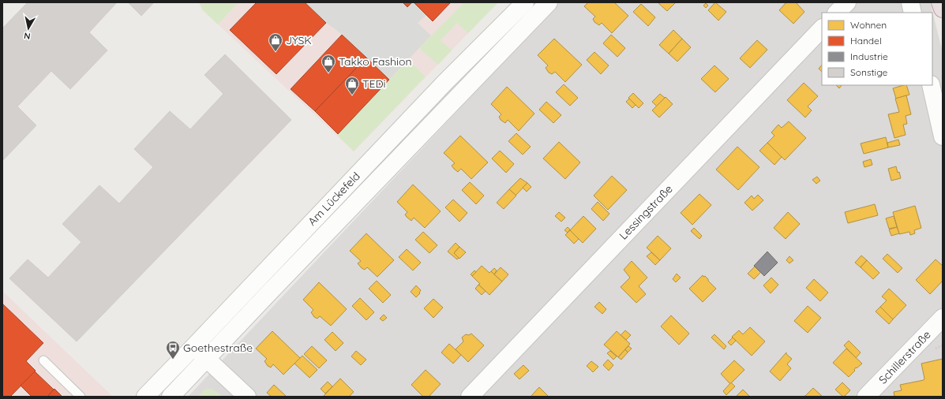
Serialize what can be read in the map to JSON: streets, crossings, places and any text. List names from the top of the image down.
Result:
{
  "streets": {
    "street": ["Am Lückefeld", "Lessingstraße", "Schillerstraße"]
  },
  "places": {
    "shop": ["JYSK", "Takko Fashion", "TEDi"],
    "bus stop": ["Goethestraße"]
  },
  "legend": [
    "Wohnen",
    "Handel",
    "Industrie",
    "Sonstige"
  ],
  "north": "bottom"
}
